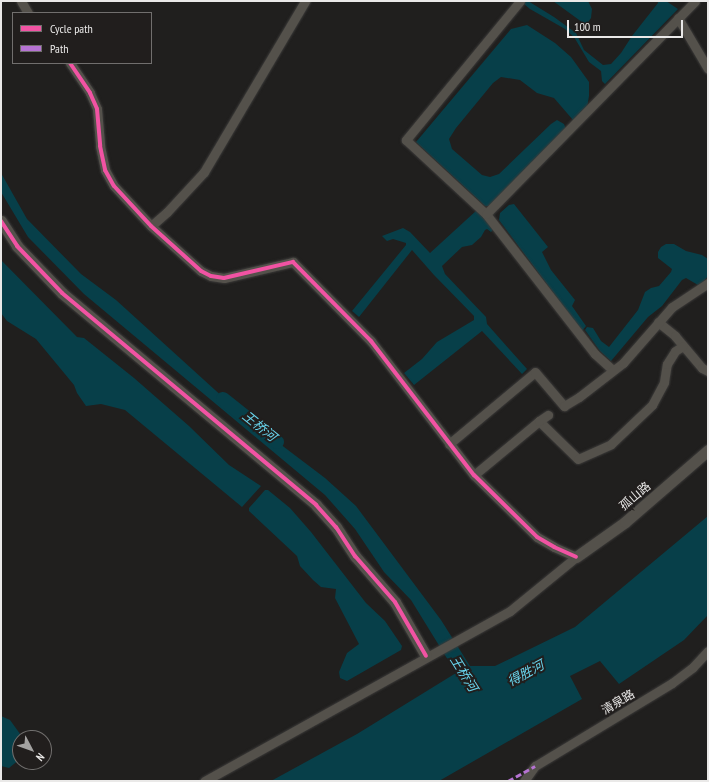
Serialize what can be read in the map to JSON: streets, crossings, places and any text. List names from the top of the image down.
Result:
{
  "streets": {
    "street": ["孤山路", "清泉路"]
  },
  "water": ["王桥河", "得胜河"],
  "legend": ["Cycle path", "Path"],
  "scale_bar": "100 m",
  "north": "bottom right"
}
